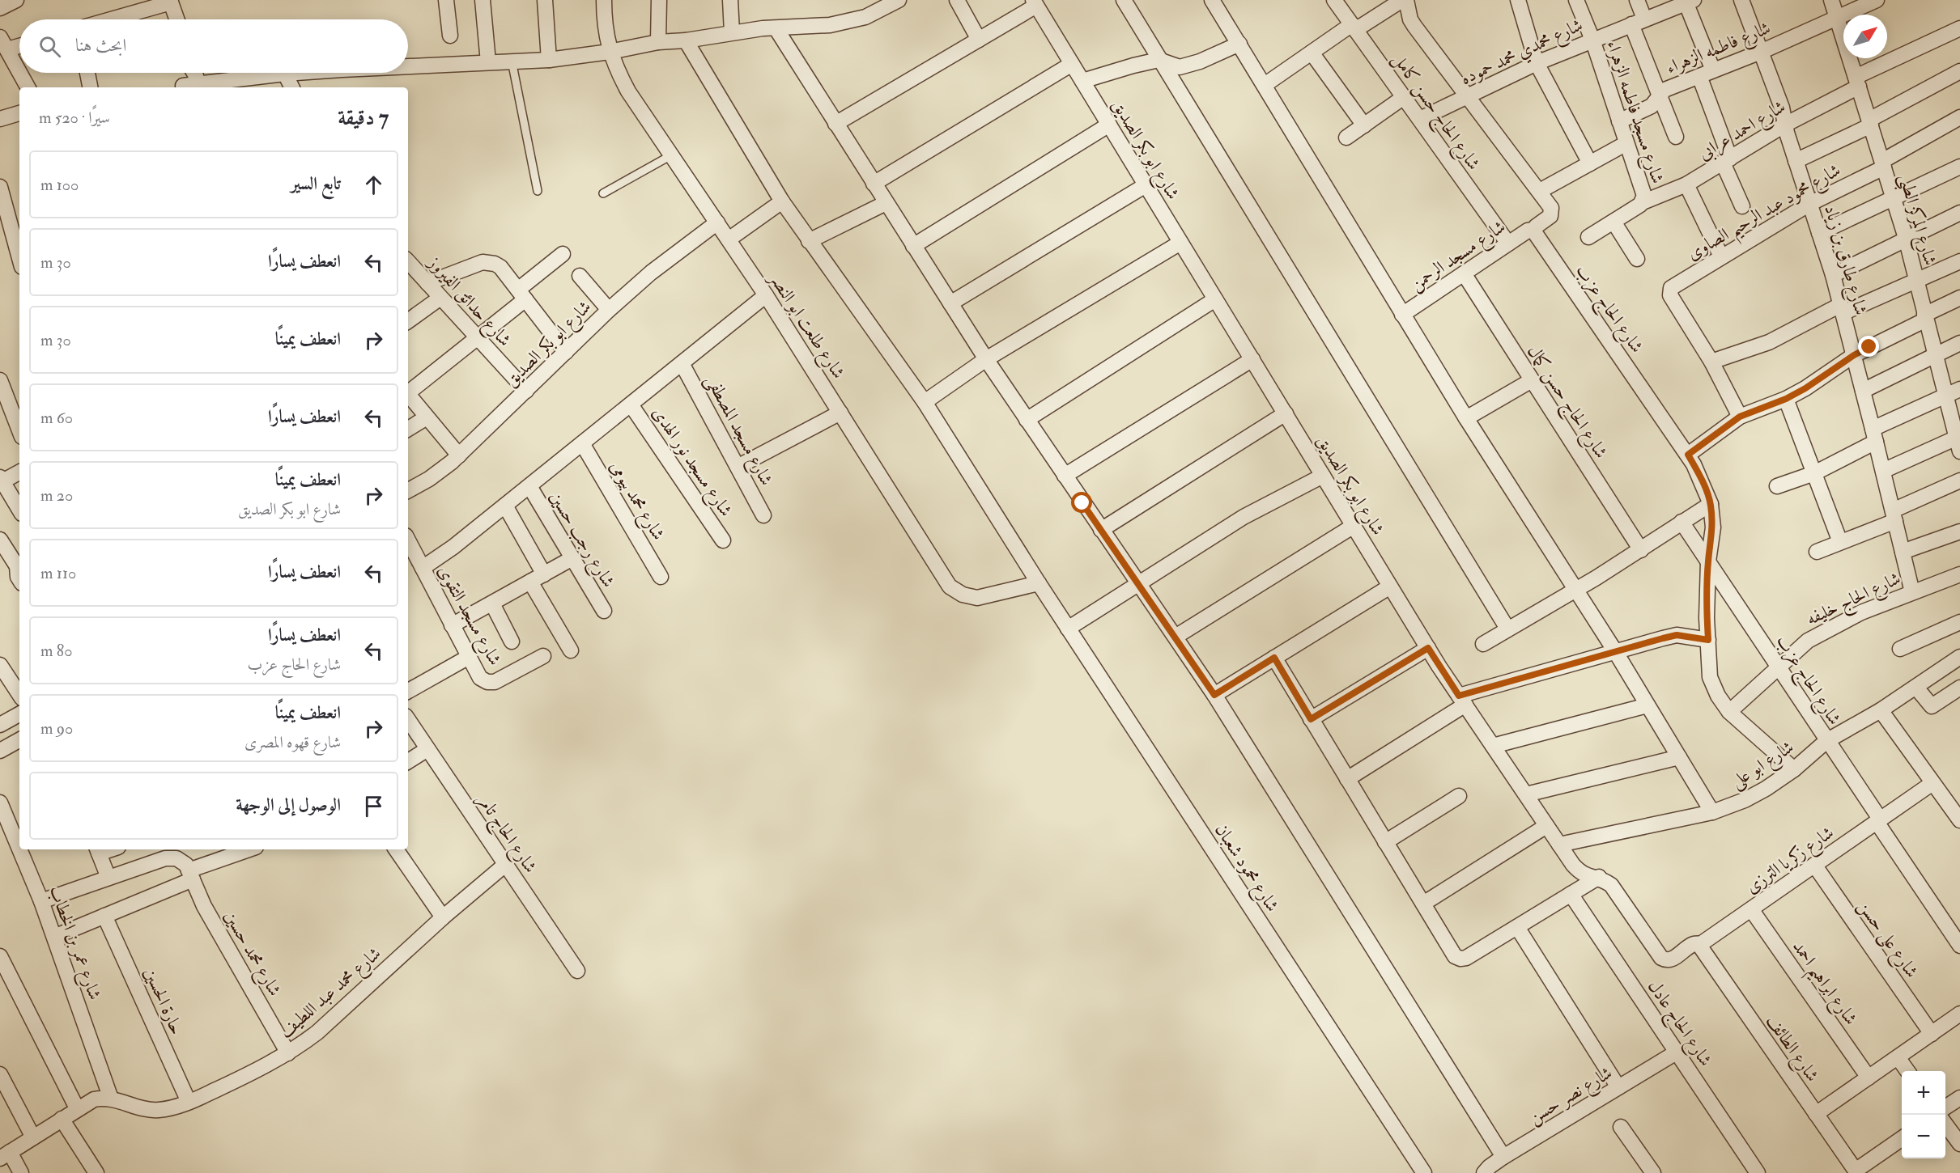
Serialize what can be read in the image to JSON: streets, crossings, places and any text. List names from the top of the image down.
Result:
{
  "streets": {
    "street": [
      "شارع فاطمه الزهراء",
      "شارع محمدي محمد حموده",
      "شارع الحاج حسن كامل",
      "شارع مسجد فاطمه الزهراء",
      "شارع احمد عرابى",
      "شارع ابو بكر الصديق",
      "شارع محمود عبد الرحيم الصاوى",
      "شارع المركز الطبى",
      "شارع مسجد الرحمن",
      "شارع طارق بن زياد",
      "شارع حدائق الفيروز",
      "شارع الحاج عزب",
      "شارع طلعت ابو النصر",
      "شارع الحاج حسن كمال",
      "شارع مسجد المصطفى",
      "شارع مسجد نور الهدى",
      "شارع محمد بيومى",
      "شارع رجب حسين",
      "شارع الحاج خليفه",
      "شارع مسجد التقوى",
      "شارع ابو على",
      "شارع الحاج تامر",
      "شارع زكريا الترزى",
      "شارع محمود شعبان",
      "شارع على حسن",
      "شارع عمر بن الخطاب",
      "شارع محمد حسين",
      "شارع ابراهيم احمد",
      "شارع محمد عبد اللطيف",
      "حارة الحسين",
      "شارع الحاج عادل",
      "شارع الطائف",
      "شارع نصر حسن"
    ]
  },
  "crossings": [
    ["شارع فاطمه الزهراء", "شارع مسجد فاطمه الزهراء"],
    ["شارع فاطمه الزهراء", "شارع المركز الطبى"],
    ["شارع فاطمه الزهراء", "شارع طارق بن زياد"],
    ["شارع محمدي محمد حموده", "شارع الحاج حسن كامل"],
    ["شارع محمدي محمد حموده", "شارع مسجد فاطمه الزهراء"],
    ["شارع الحاج حسن كامل", "شارع مسجد الرحمن"],
    ["شارع مسجد فاطمه الزهراء", "شارع احمد عرابى"],
    ["شارع احمد عرابى", "شارع المركز الطبى"],
    ["شارع احمد عرابى", "شارع طارق بن زياد"],
    ["شارع ابو بكر الصديق", "شارع حدائق الفيروز"],
    ["شارع ابو بكر الصديق", "شارع طلعت ابو النصر"],
    ["شارع ابو بكر الصديق", "شارع ابو على"],
    ["شارع ابو بكر الصديق", "شارع زكريا الترزى"],
    ["شارع محمود عبد الرحيم الصاوى", "شارع المركز الطبى"],
    ["شارع محمود عبد الرحيم الصاوى", "شارع طارق بن زياد"],
    ["شارع مسجد الرحمن", "شارع الحاج عزب"],
    ["شارع مسجد الرحمن", "شارع الحاج حسن كمال"],
    ["شارع طارق بن زياد", "شارع الحاج خليفه"],
    ["شارع الحاج عزب", "شارع الحاج خليفه"],
    ["شارع الحاج عزب", "شارع ابو على"],
    ["شارع الحاج عزب", "شارع زكريا الترزى"],
    ["شارع طلعت ابو النصر", "شارع محمود شعبان"],
    ["شارع الحاج تامر", "شارع محمد عبد اللطيف"],
    ["شارع زكريا الترزى", "شارع على حسن"],
    ["شارع زكريا الترزى", "شارع ابراهيم احمد"],
    ["شارع زكريا الترزى", "شارع الطائف"],
    ["شارع عمر بن الخطاب", "شارع محمد عبد اللطيف"],
    ["شارع محمد حسين", "شارع محمد عبد اللطيف"],
    ["شارع محمد عبد اللطيف", "حارة الحسين"],
    ["شارع الحاج عادل", "شارع نصر حسن"]
  ],
  "north": "top right",
  "page": {
    "search": "ابحث هنا",
    "heading": ["7 دقيقة", "سيرًا · 520 m"],
    "list": [
      ["تابع السير", "100 m"],
      ["انعطف يسارًا", "30 m"],
      ["انعطف يمينًا", "30 m"],
      ["انعطف يسارًا", "60 m"],
      ["انعطف يمينًا", "شارع ابو بكر الصديق", "20 m"],
      ["انعطف يسارًا", "110 m"],
      ["انعطف يسارًا", "شارع الحاج عزب", "80 m"],
      ["انعطف يمينًا", "شارع قهوه المصرى", "90 m"],
      "الوصول إلى الوجهة"
    ],
    "map_buttons": ["+", "−"]
  }
}
